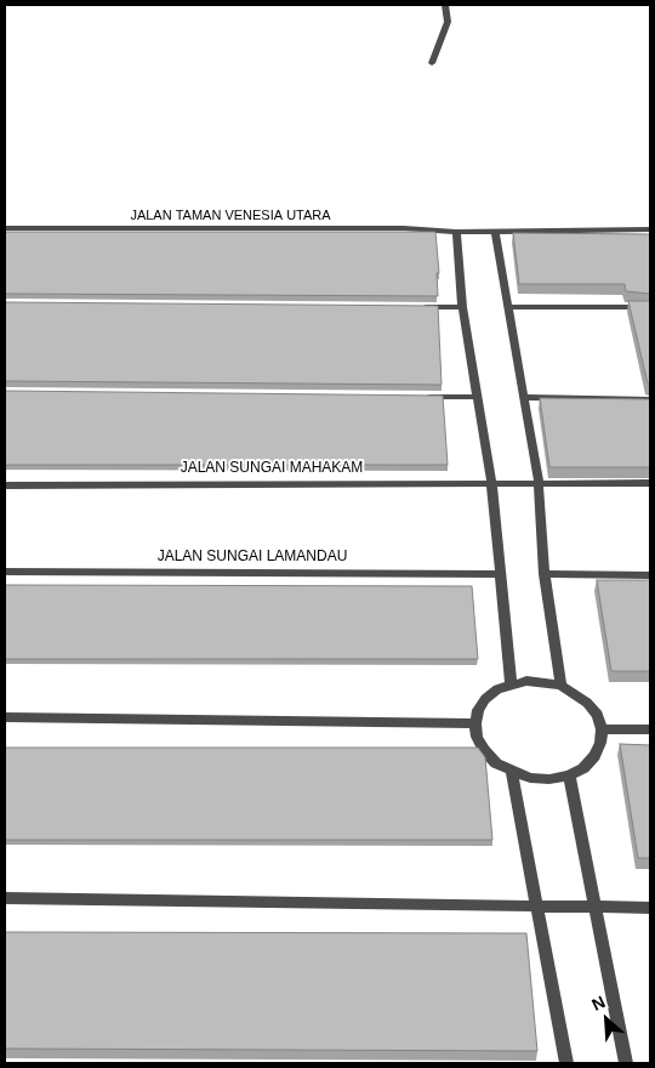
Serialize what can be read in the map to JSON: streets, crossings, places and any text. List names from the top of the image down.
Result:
{
  "streets": {
    "street": ["JALAN TAMAN VENESIA UTARA", "JALAN SUNGAI MAHAKAM", "JALAN SUNGAI LAMANDAU"]
  },
  "north": "top left"
}
